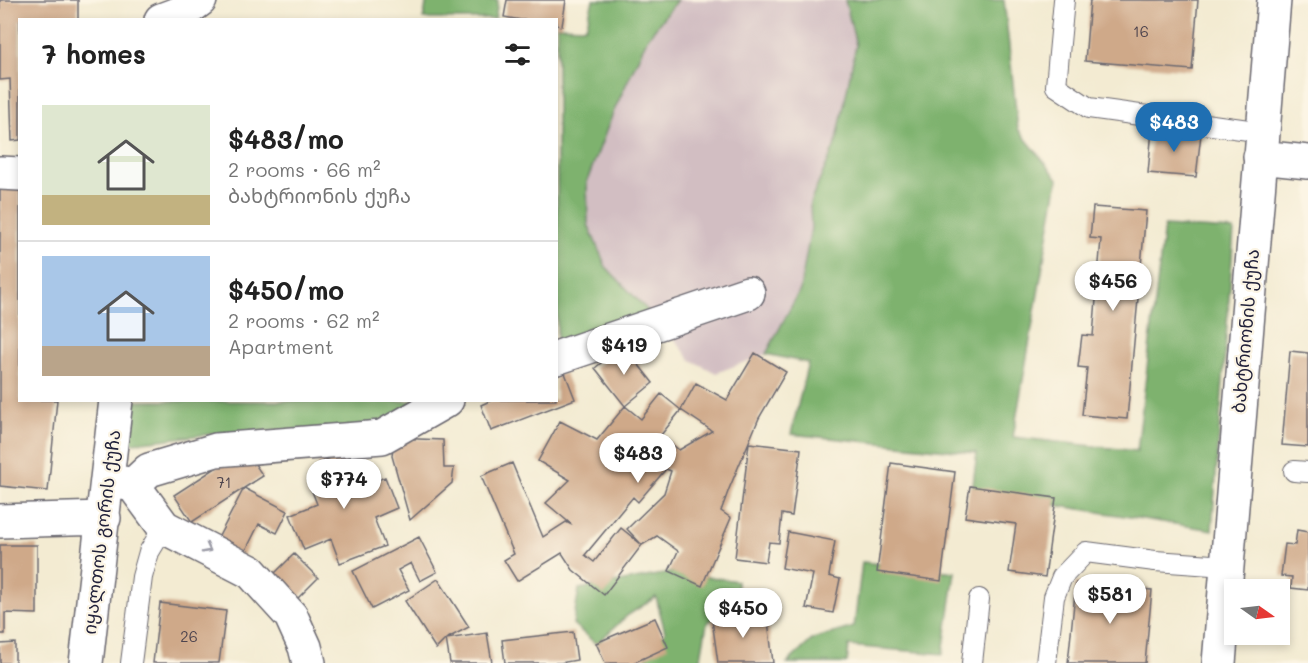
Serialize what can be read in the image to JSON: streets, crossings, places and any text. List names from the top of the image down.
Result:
{
  "streets": {
    "street": ["ბახტრიონის ქუჩა", "იყალთოს გორის ქუჩა"]
  },
  "house_numbers": ["16", "71", "26"],
  "north": "right",
  "page": {
    "heading": "7 homes",
    "list": [
      {
        "name": "$483/mo",
        "note": "2 rooms · 66 m² · ბახტრიონის ქუჩა"
      },
      {
        "name": "$450/mo",
        "note": "2 rooms · 62 m² · Apartment"
      }
    ],
    "price": [
      "$483",
      "$456",
      "$419",
      "$483",
      "$774",
      "$581",
      "$450"
    ]
  }
}
